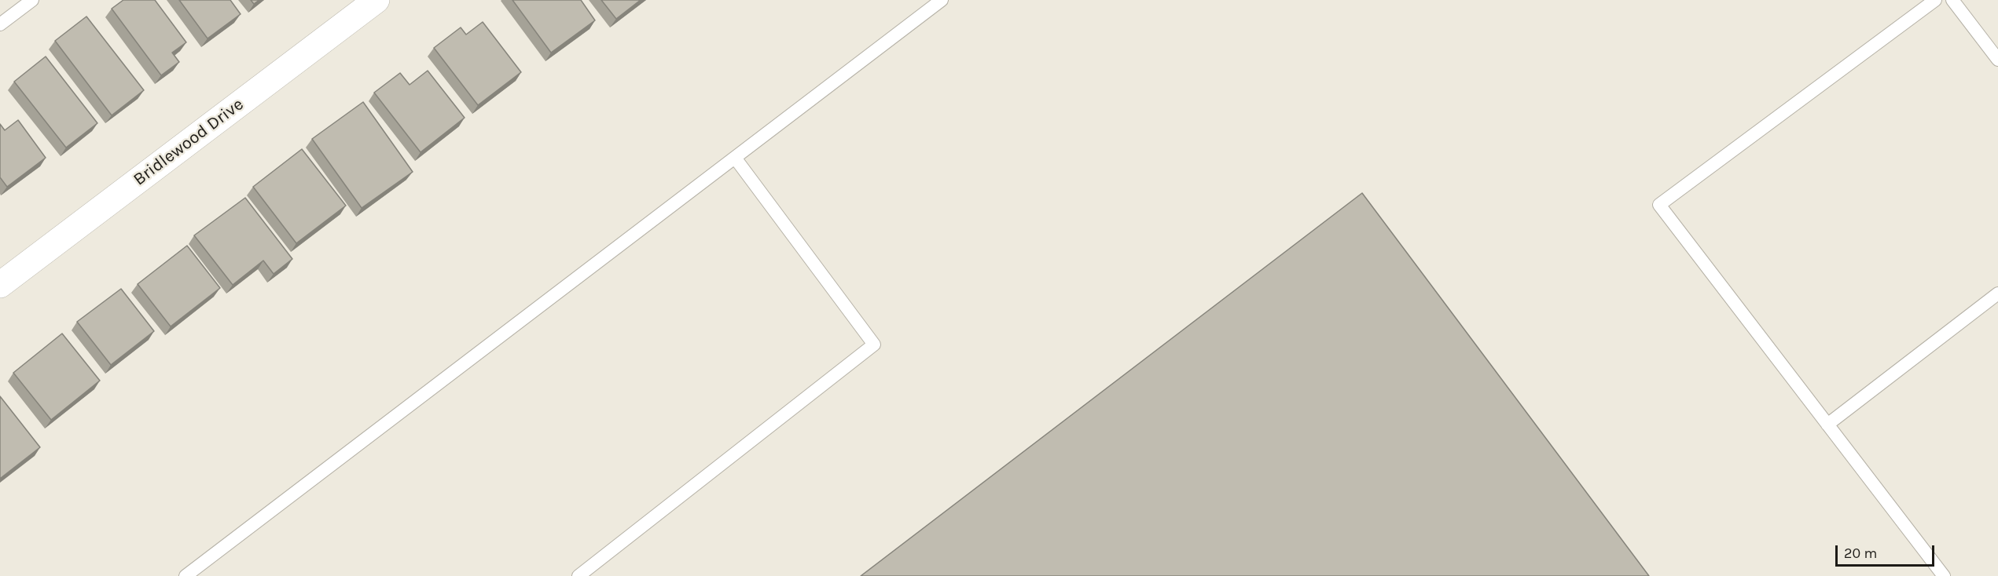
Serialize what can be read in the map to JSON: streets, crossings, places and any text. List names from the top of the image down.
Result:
{
  "streets": {
    "street": ["Bridlewood Drive"]
  },
  "scale_bar": "20 m"
}
